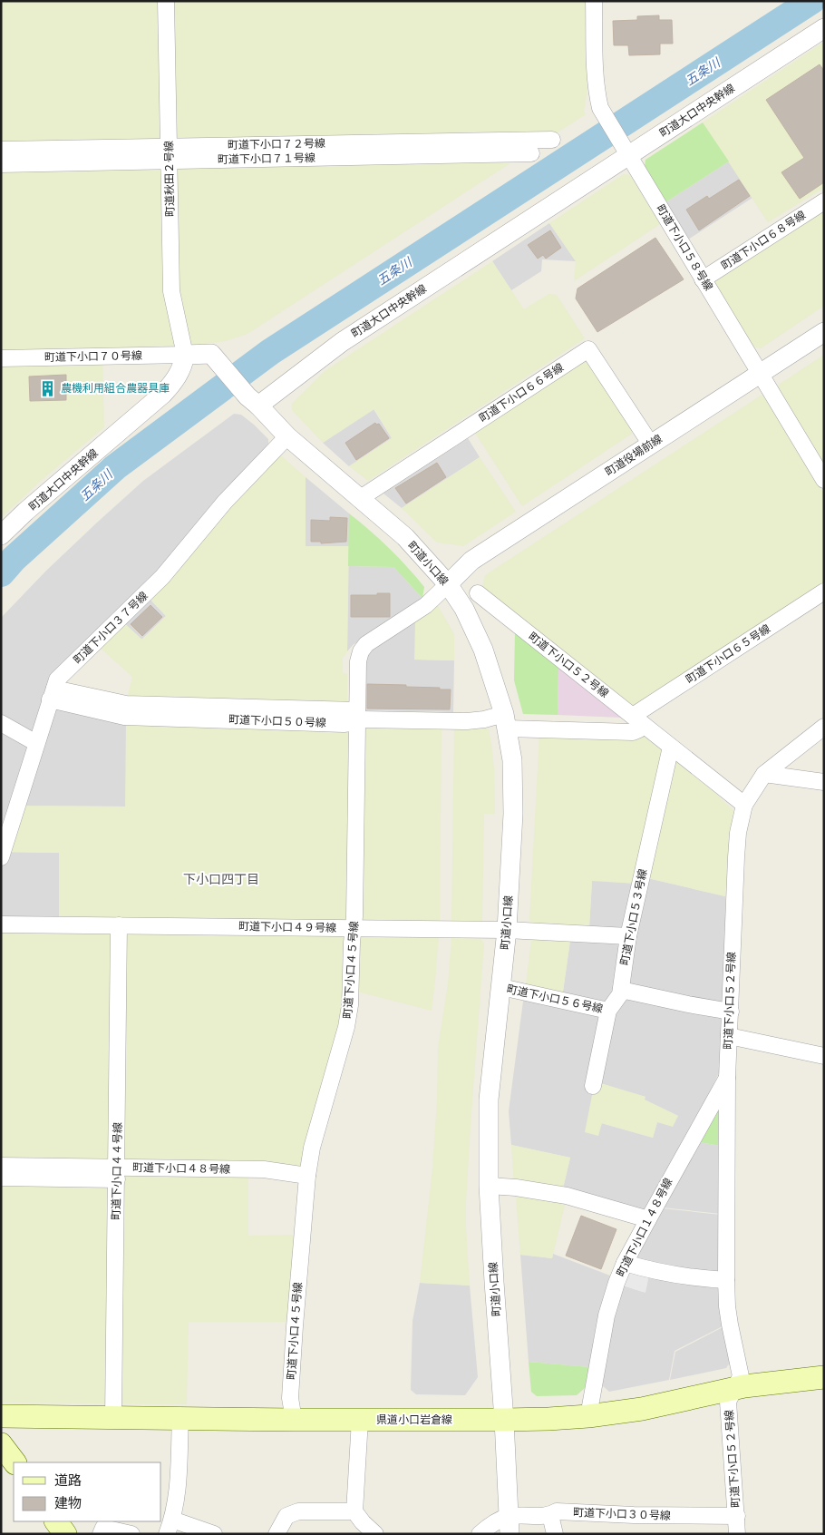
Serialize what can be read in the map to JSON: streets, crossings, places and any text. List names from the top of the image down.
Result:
{
  "streets": {
    "main road": ["県道小口岩倉線"],
    "street": [
      "町道大口中央幹線",
      "町道下小口７２号線",
      "町道下小口７１号線",
      "町道秋田２号線",
      "町道下小口６８号線",
      "町道下小口５８号線",
      "町道下小口７０号線",
      "町道下小口６６号線",
      "町道役場前線",
      "町道小口線",
      "町道下小口３７号線",
      "町道下小口６５号線",
      "町道下小口５２号線",
      "町道下小口５０号線",
      "町道下小口５３号線",
      "町道下小口４９号線",
      "町道下小口４５号線",
      "町道下小口５６号線",
      "町道下小口４８号線",
      "町道下小口４４号線",
      "町道下小口１４８号線",
      "町道下小口３０号線"
    ]
  },
  "crossings": [
    ["町道大口中央幹線", "町道秋田２号線"],
    ["町道大口中央幹線", "町道下小口５８号線"],
    ["町道大口中央幹線", "町道下小口７０号線"],
    ["町道大口中央幹線", "町道小口線"],
    ["町道下小口７２号線", "町道下小口７１号線"],
    ["町道下小口７２号線", "町道秋田２号線"],
    ["町道下小口７１号線", "町道秋田２号線"],
    ["町道秋田２号線", "町道下小口７０号線"],
    ["町道下小口６８号線", "町道下小口５８号線"],
    ["町道下小口５８号線", "町道役場前線"],
    ["町道下小口６６号線", "町道役場前線"],
    ["町道下小口６６号線", "町道小口線"],
    ["町道役場前線", "町道小口線"],
    ["町道役場前線", "町道下小口４５号線"],
    ["町道小口線", "町道下小口３７号線"],
    ["町道小口線", "町道下小口５０号線"],
    ["町道小口線", "町道下小口４９号線"],
    ["町道小口線", "町道下小口４５号線"],
    ["町道小口線", "町道下小口５６号線"],
    ["町道小口線", "県道小口岩倉線"],
    ["町道小口線", "町道下小口３０号線"],
    ["町道下小口３７号線", "町道下小口５０号線"],
    ["町道下小口６５号線", "町道下小口５２号線"],
    ["町道下小口６５号線", "町道下小口５０号線"],
    ["町道下小口５２号線", "町道下小口５０号線"],
    ["町道下小口５２号線", "町道下小口５３号線"],
    ["町道下小口５２号線", "町道下小口１４８号線"],
    ["町道下小口５２号線", "県道小口岩倉線"],
    ["町道下小口５２号線", "町道下小口３０号線"],
    ["町道下小口５０号線", "町道下小口４５号線"],
    ["町道下小口５３号線", "町道下小口４９号線"],
    ["町道下小口５３号線", "町道下小口５６号線"],
    ["町道下小口４９号線", "町道下小口４５号線"],
    ["町道下小口４９号線", "町道下小口４４号線"],
    ["町道下小口４５号線", "町道下小口４８号線"],
    ["町道下小口４５号線", "県道小口岩倉線"],
    ["町道下小口４８号線", "町道下小口４４号線"],
    ["町道下小口４４号線", "県道小口岩倉線"],
    ["町道下小口１４８号線", "県道小口岩倉線"]
  ],
  "districts": ["下小口四丁目"],
  "water": ["五条川"],
  "places": {
    "building": ["農機利用組合農器具庫"]
  },
  "legend": ["道路", "建物"]
}
